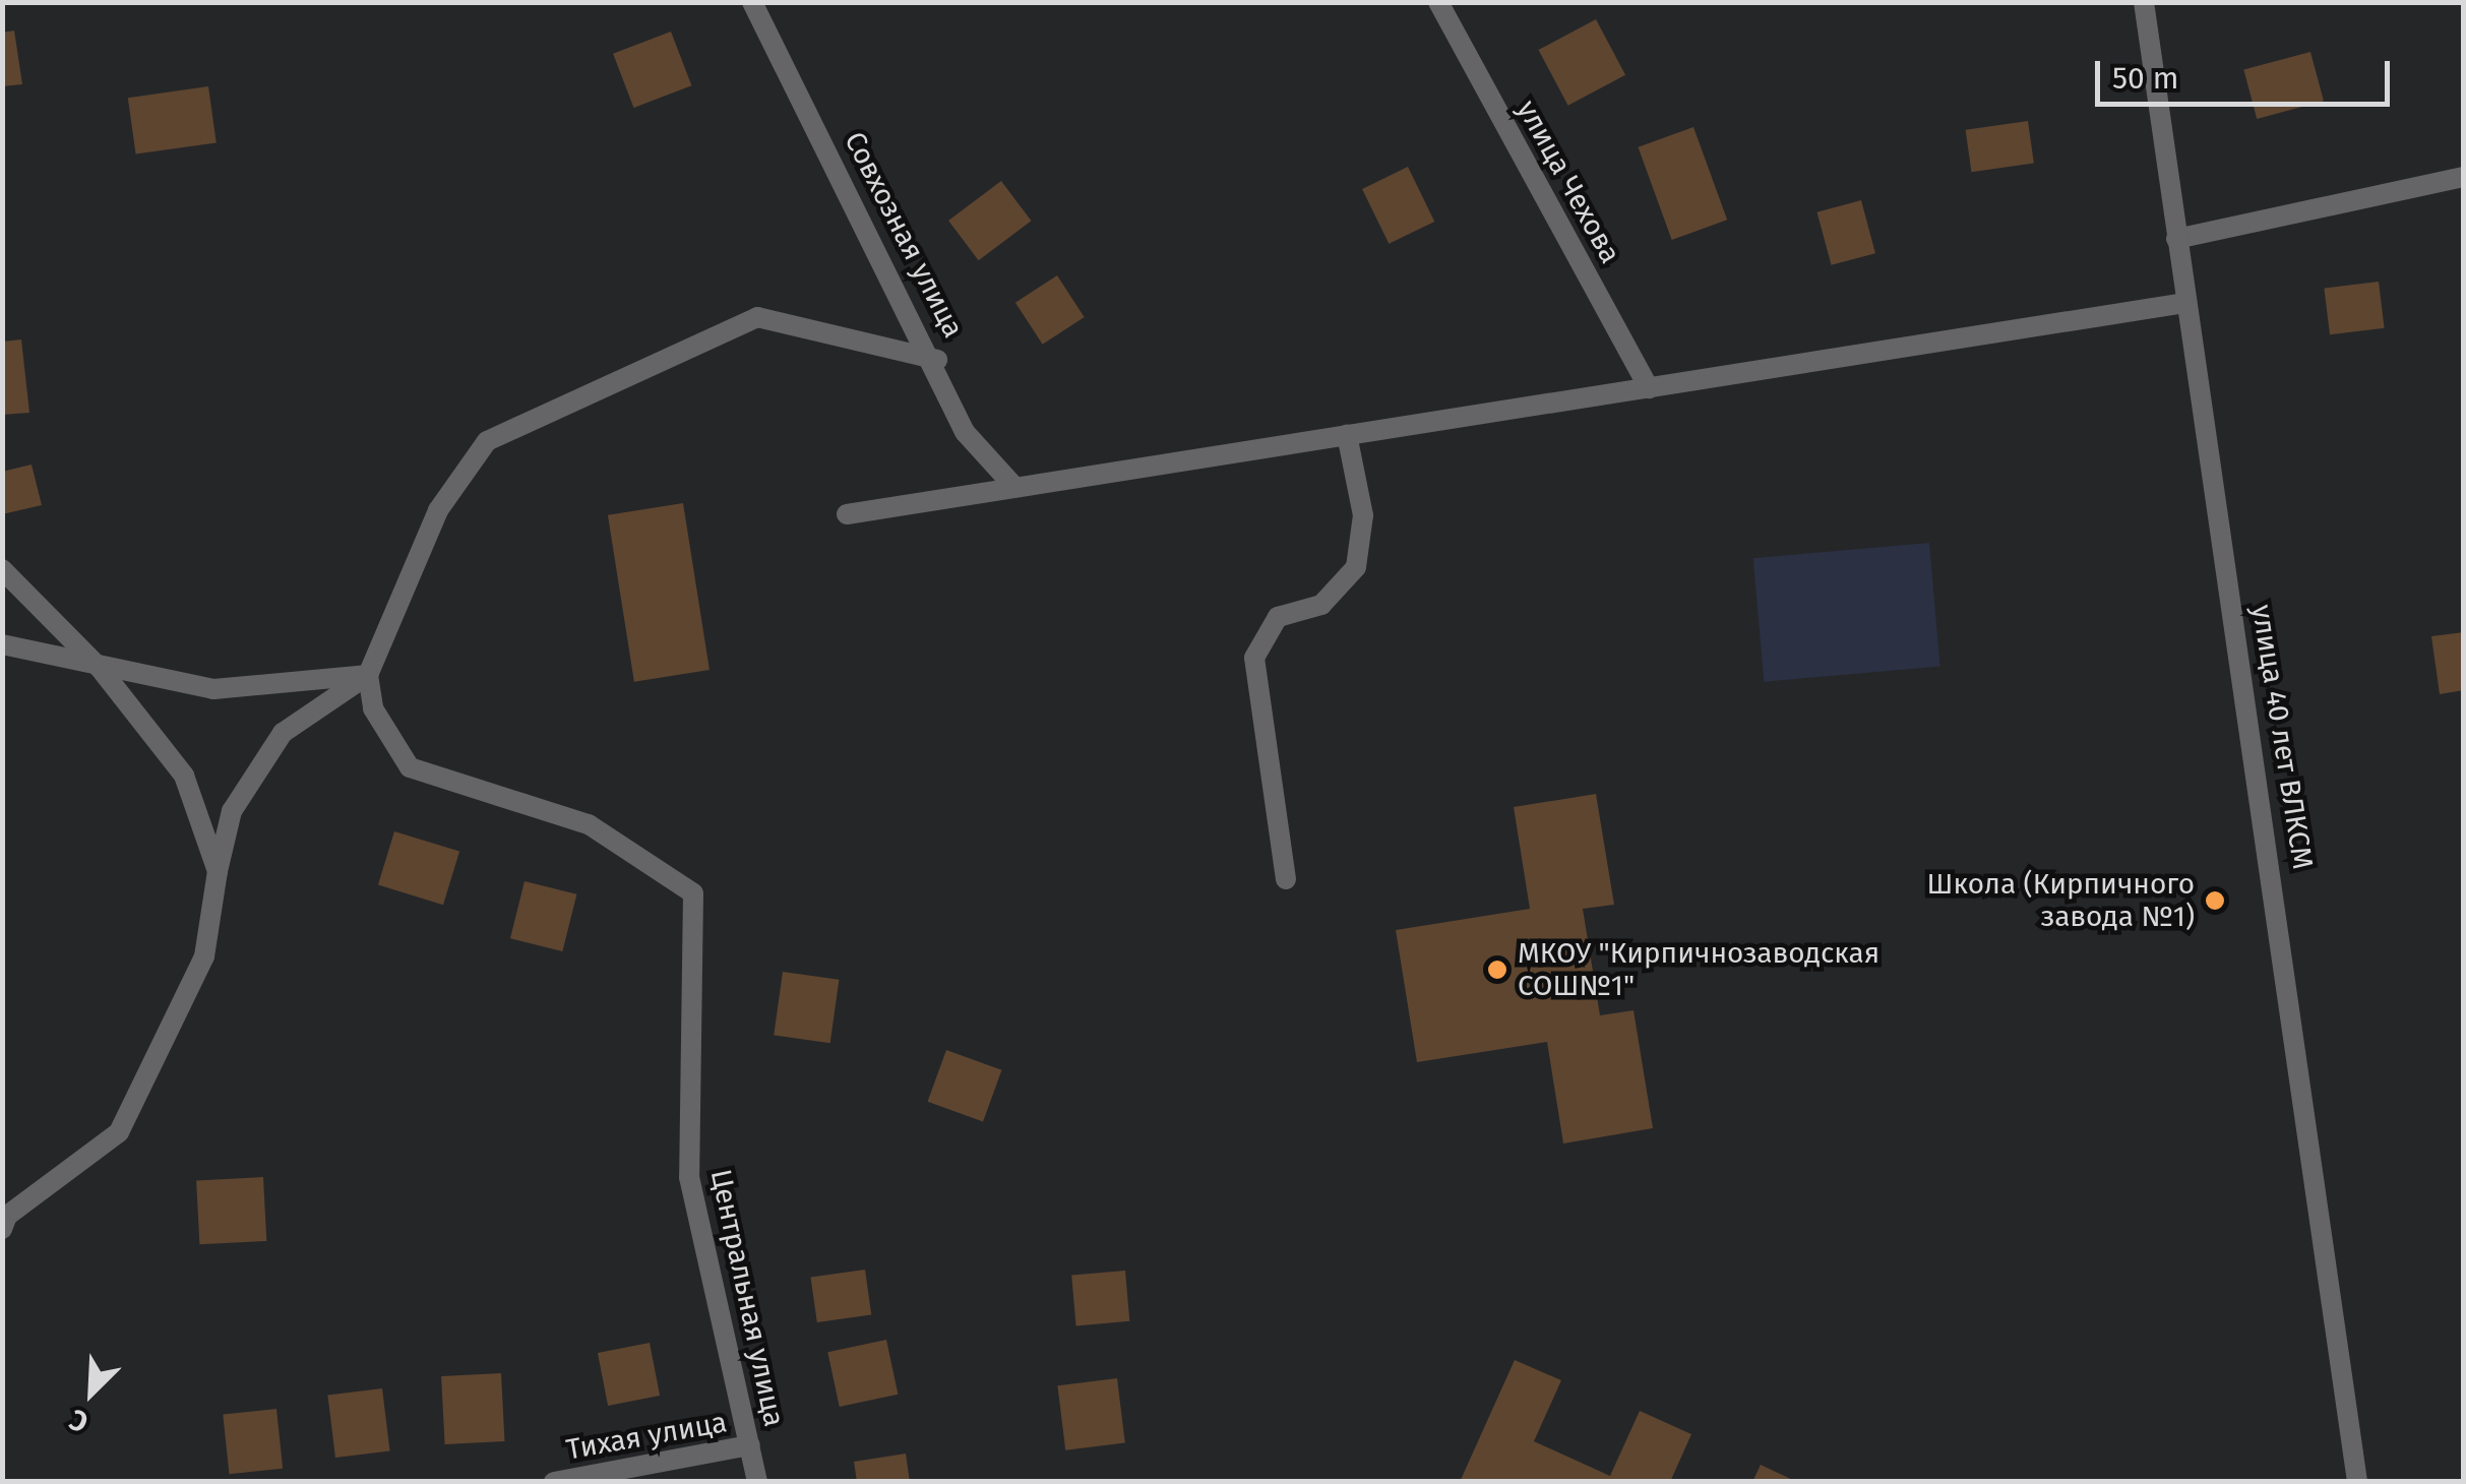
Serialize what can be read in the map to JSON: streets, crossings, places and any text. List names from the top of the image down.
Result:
{
  "streets": {
    "street": [
      "улица Чехова",
      "Совхозная улица",
      "улица 40 лет ВЛКСМ",
      "Центральная улица",
      "Тихая улица"
    ]
  },
  "crossings": [
    ["Центральная улица", "Тихая улица"]
  ],
  "places": ["Школа (Кирпичного завода №1)", "МКОУ \"Кирпичнозаводская СОШ№1\""],
  "scale_bar": "50 m",
  "north": "bottom left"
}
